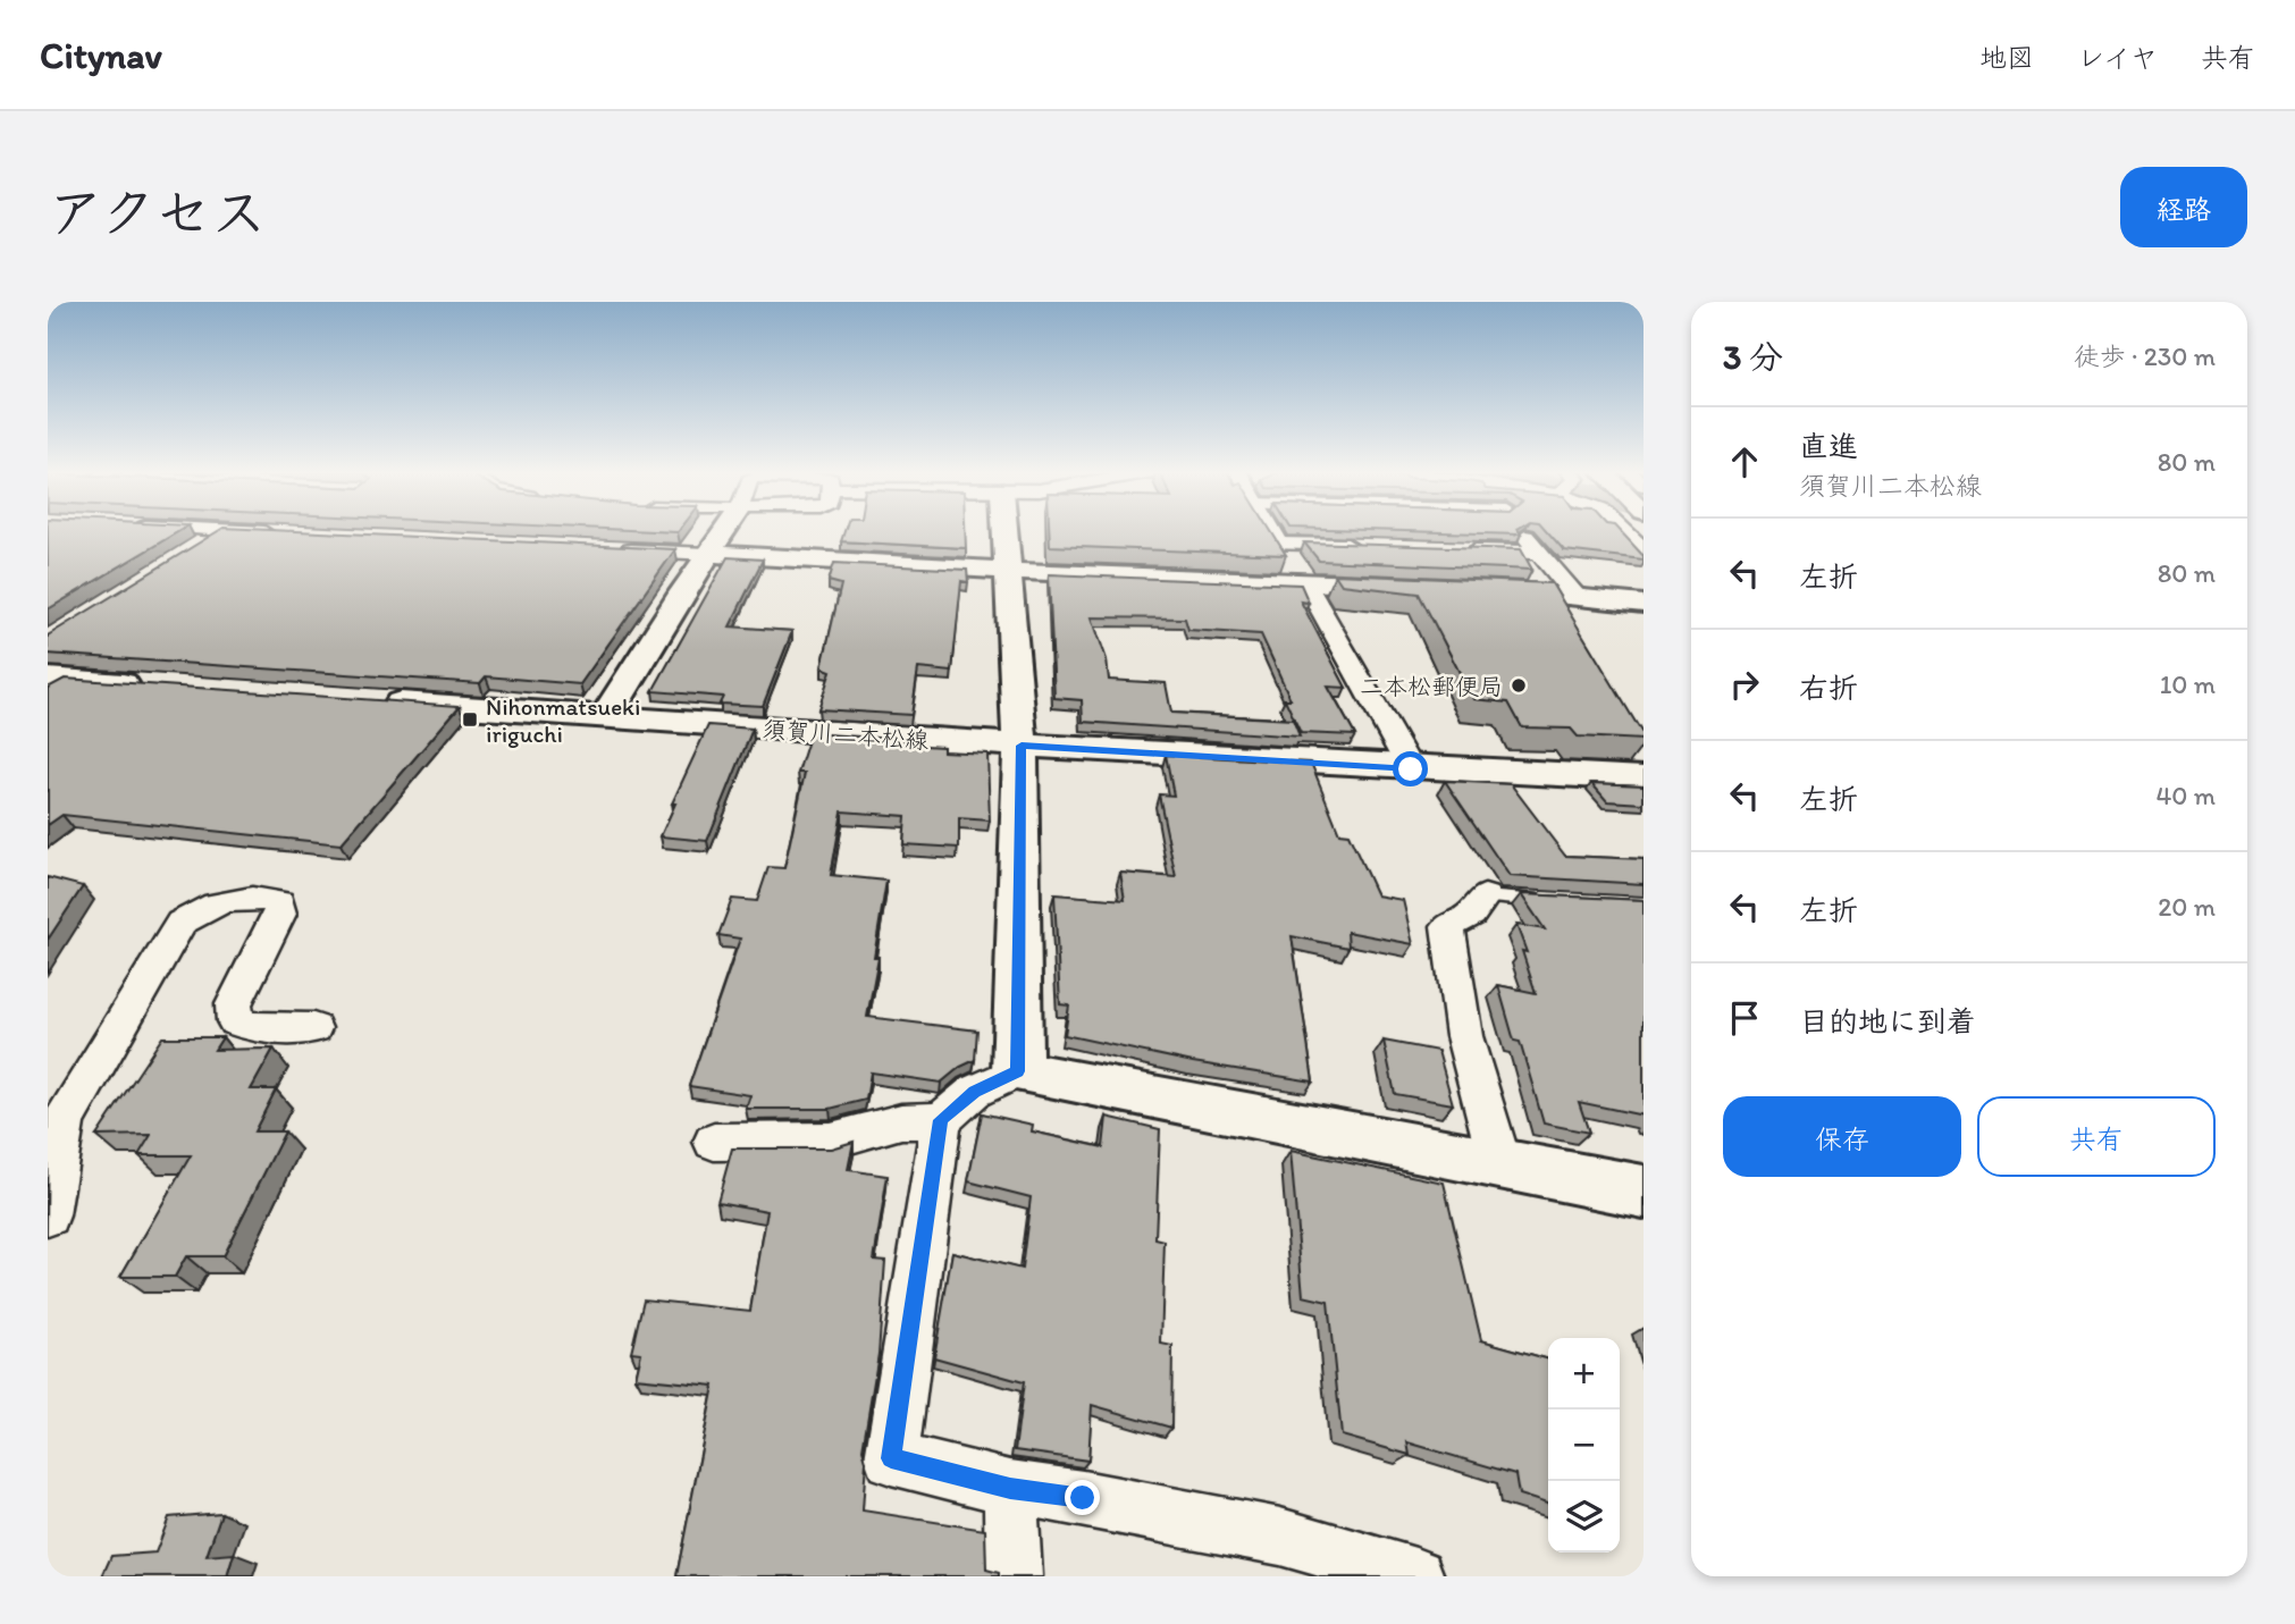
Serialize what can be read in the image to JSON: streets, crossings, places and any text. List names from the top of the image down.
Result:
{
  "streets": {
    "street": ["須賀川二本松線"]
  },
  "places": {
    "other": ["二本松郵便局"],
    "transit": ["Nihonmatsueki iriguchi"]
  },
  "page": {
    "header": "Citynav",
    "nav": ["地図", "レイヤ", "共有"],
    "title": "アクセス",
    "buttons": [
      "経路",
      ["保存", "共有"]
    ],
    "heading": ["3 分", "徒歩 · 230 m"],
    "list": [
      ["直進", "須賀川二本松線", "80 m"],
      ["左折", "80 m"],
      ["右折", "10 m"],
      ["左折", "40 m"],
      ["左折", "20 m"],
      "目的地に到着"
    ],
    "map_buttons": ["+", "−"]
  }
}
